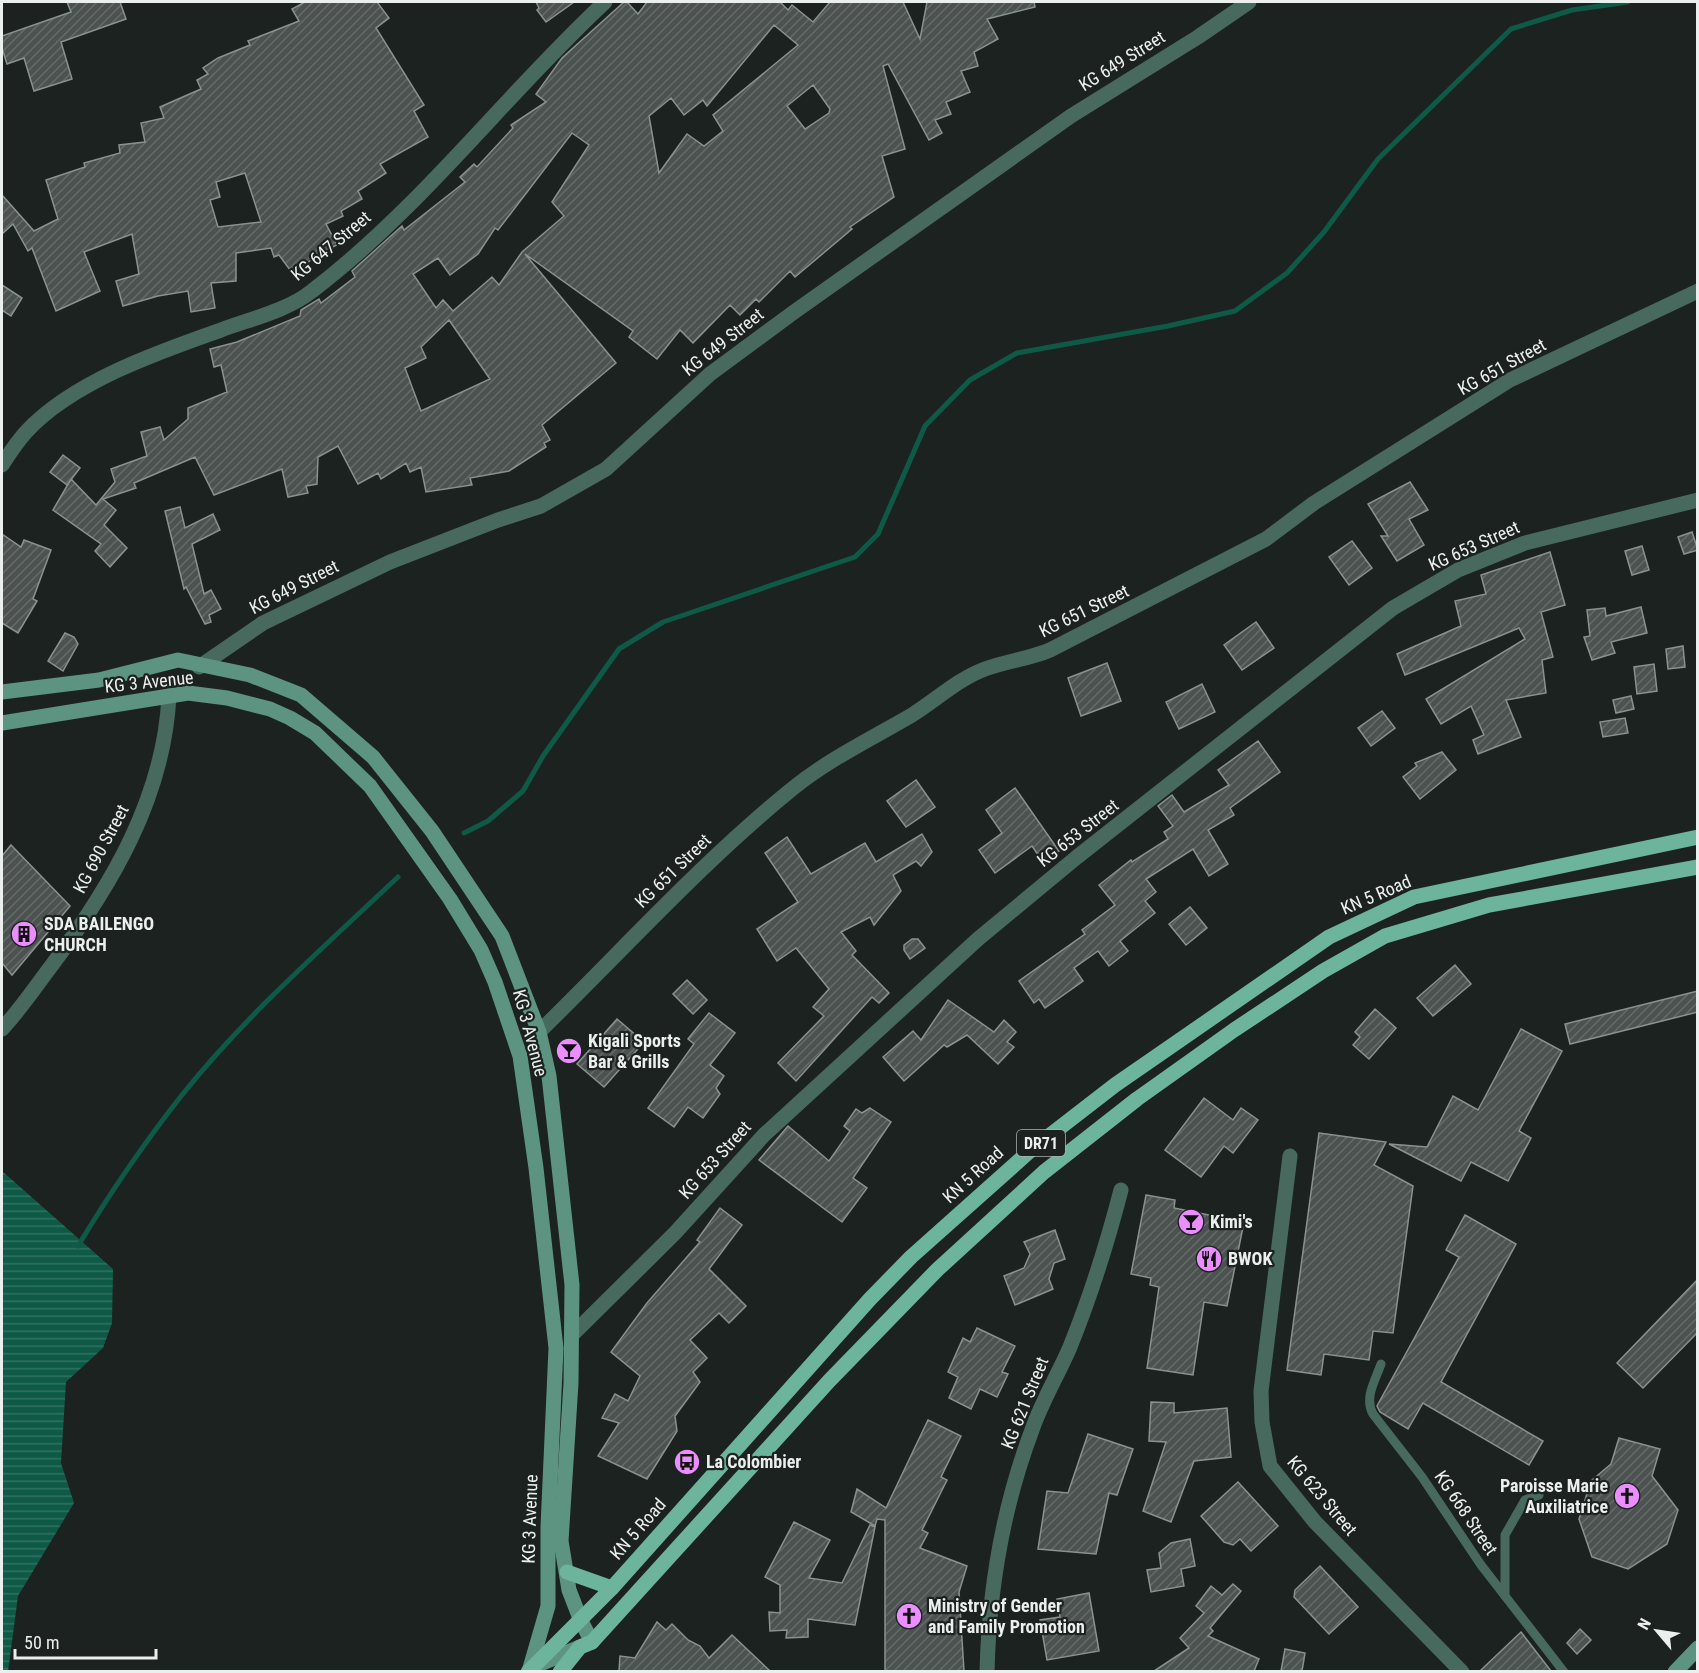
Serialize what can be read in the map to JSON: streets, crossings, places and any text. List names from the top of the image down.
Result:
{
  "streets": {
    "main road": ["KG 3 Avenue", "KN 5 Road", "DR71"],
    "street": [
      "KG 649 Street",
      "KG 647 Street",
      "KG 651 Street",
      "KG 653 Street",
      "KG 690 Street",
      "KG 621 Street",
      "KG 623 Street"
    ],
    "lane": ["KG 668 Street"]
  },
  "crossings": [
    ["KG 649 Street", "KG 3 Avenue"],
    ["KG 651 Street", "KG 3 Avenue"],
    ["KG 653 Street", "KG 3 Avenue"],
    ["KG 3 Avenue", "KG 690 Street"],
    ["KG 3 Avenue", "KN 5 Road"],
    ["KG 3 Avenue", "DR71"]
  ],
  "places": {
    "building": ["SDA BAILENGO CHURCH"],
    "bar": ["Kigali Sports Bar & Grills", "Kimi's"],
    "restaurant": ["BWOK"],
    "bus stop": ["La Colombier"],
    "church": ["Paroisse Marie Auxiliatrice", "Ministry of Gender and Family Promotion"]
  },
  "scale_bar": "50 m",
  "north": "top left"
}
